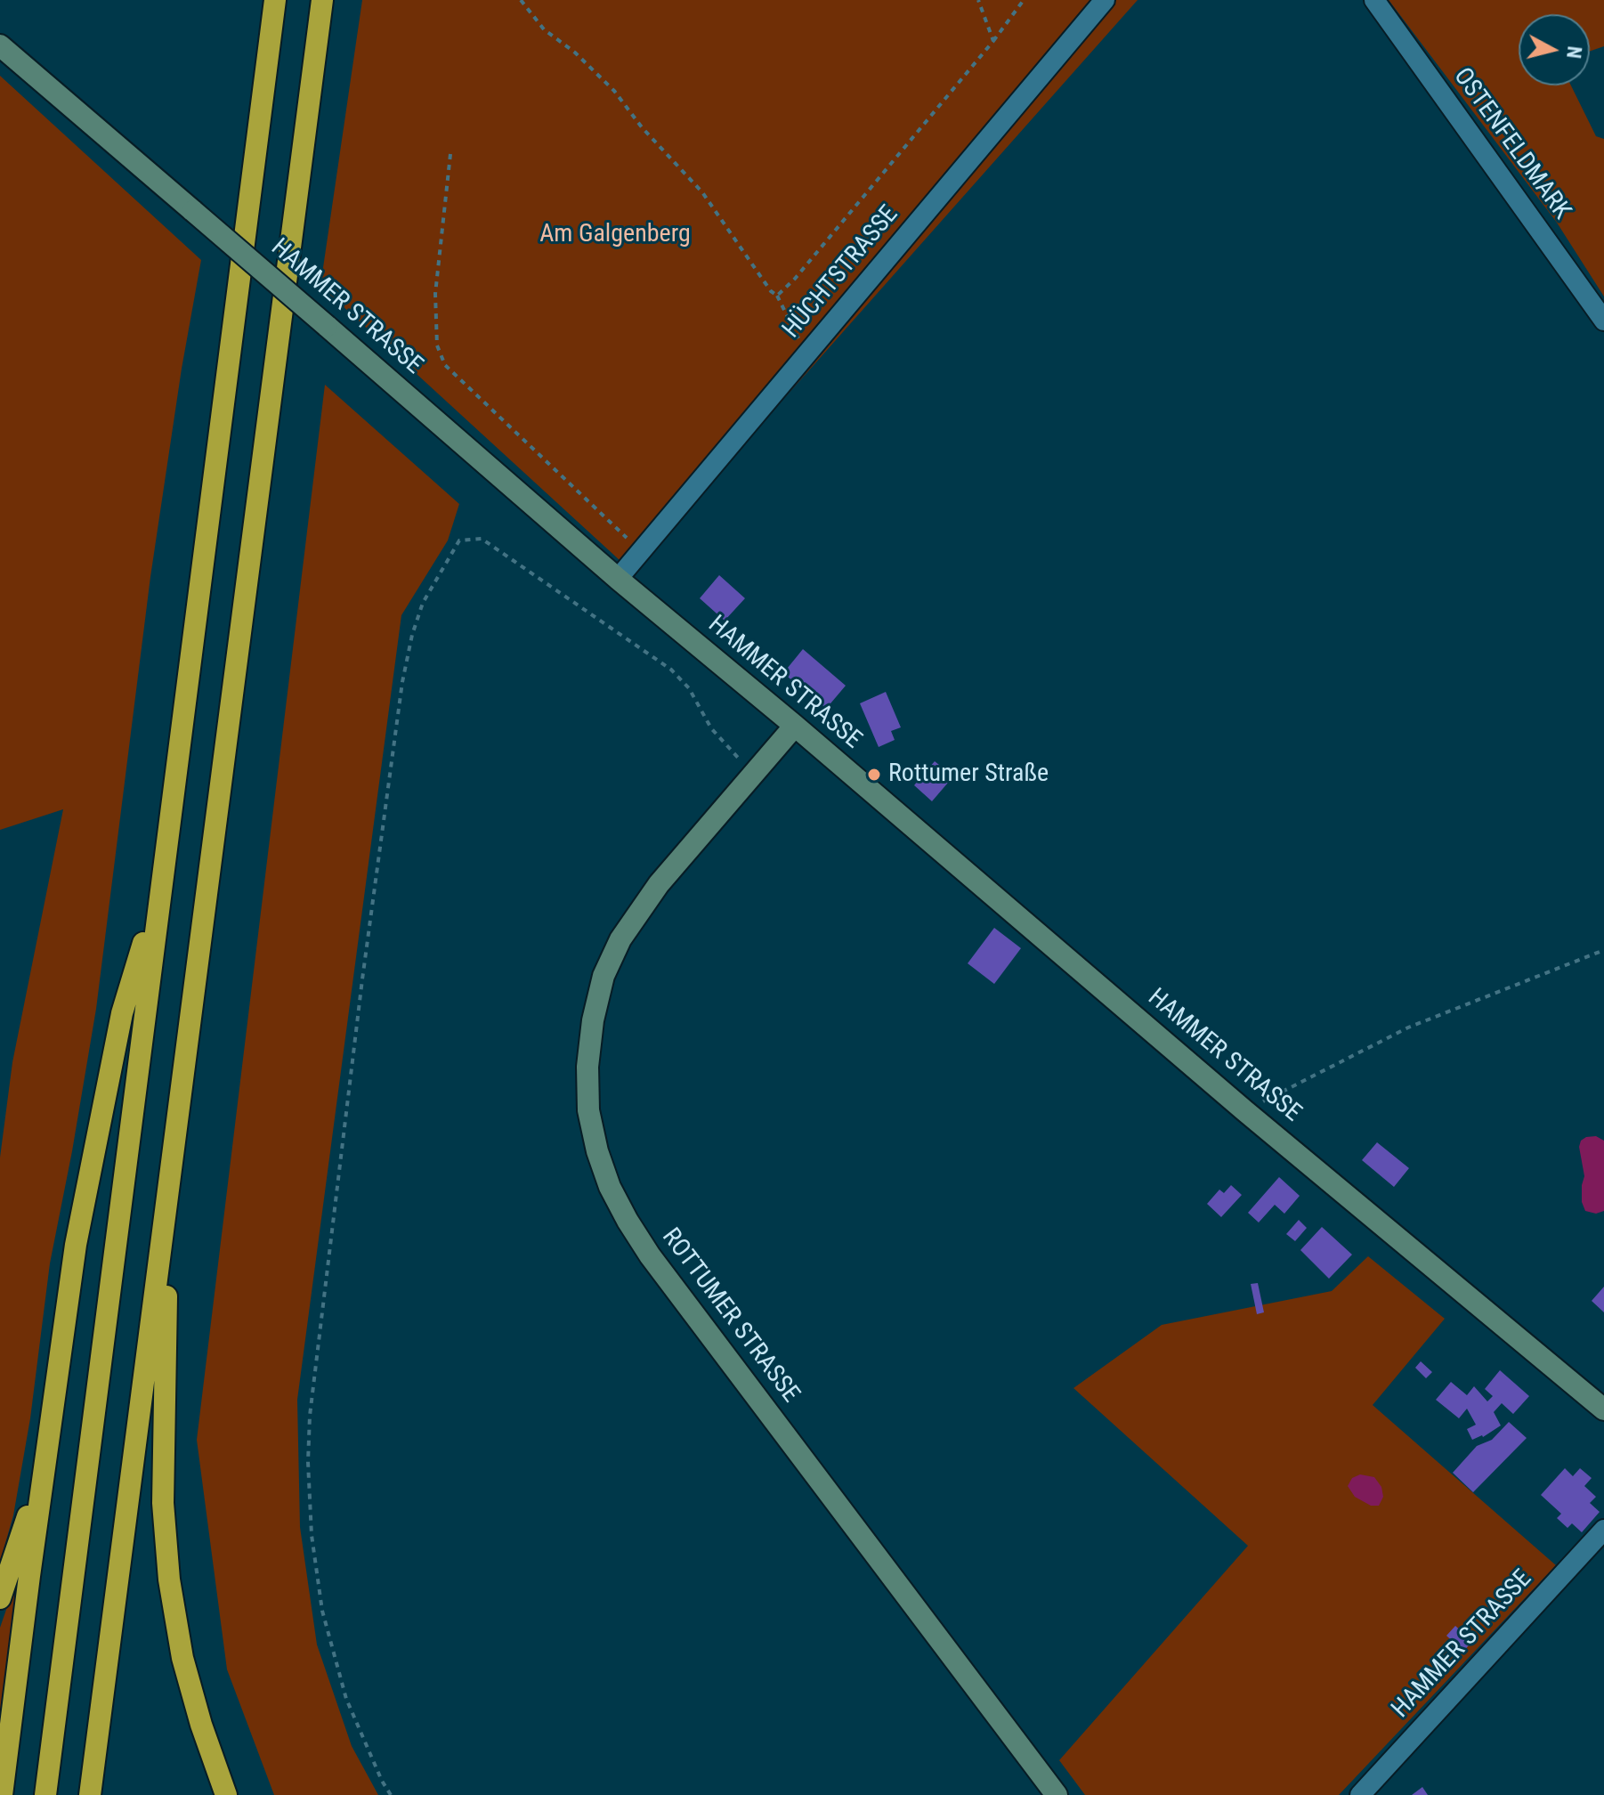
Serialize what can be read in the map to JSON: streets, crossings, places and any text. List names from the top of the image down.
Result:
{
  "streets": {
    "main road": ["HAMMER STRASSE", "ROTTUMER STRASSE"],
    "street": ["OSTENFELDMARK", "HÜCHTSTRASSE"]
  },
  "crossings": [
    ["HÜCHTSTRASSE", "HAMMER STRASSE"],
    ["HAMMER STRASSE", "ROTTUMER STRASSE"]
  ],
  "parks": ["Am Galgenberg"],
  "places": ["Rottumer Straße"],
  "north": "right"
}
